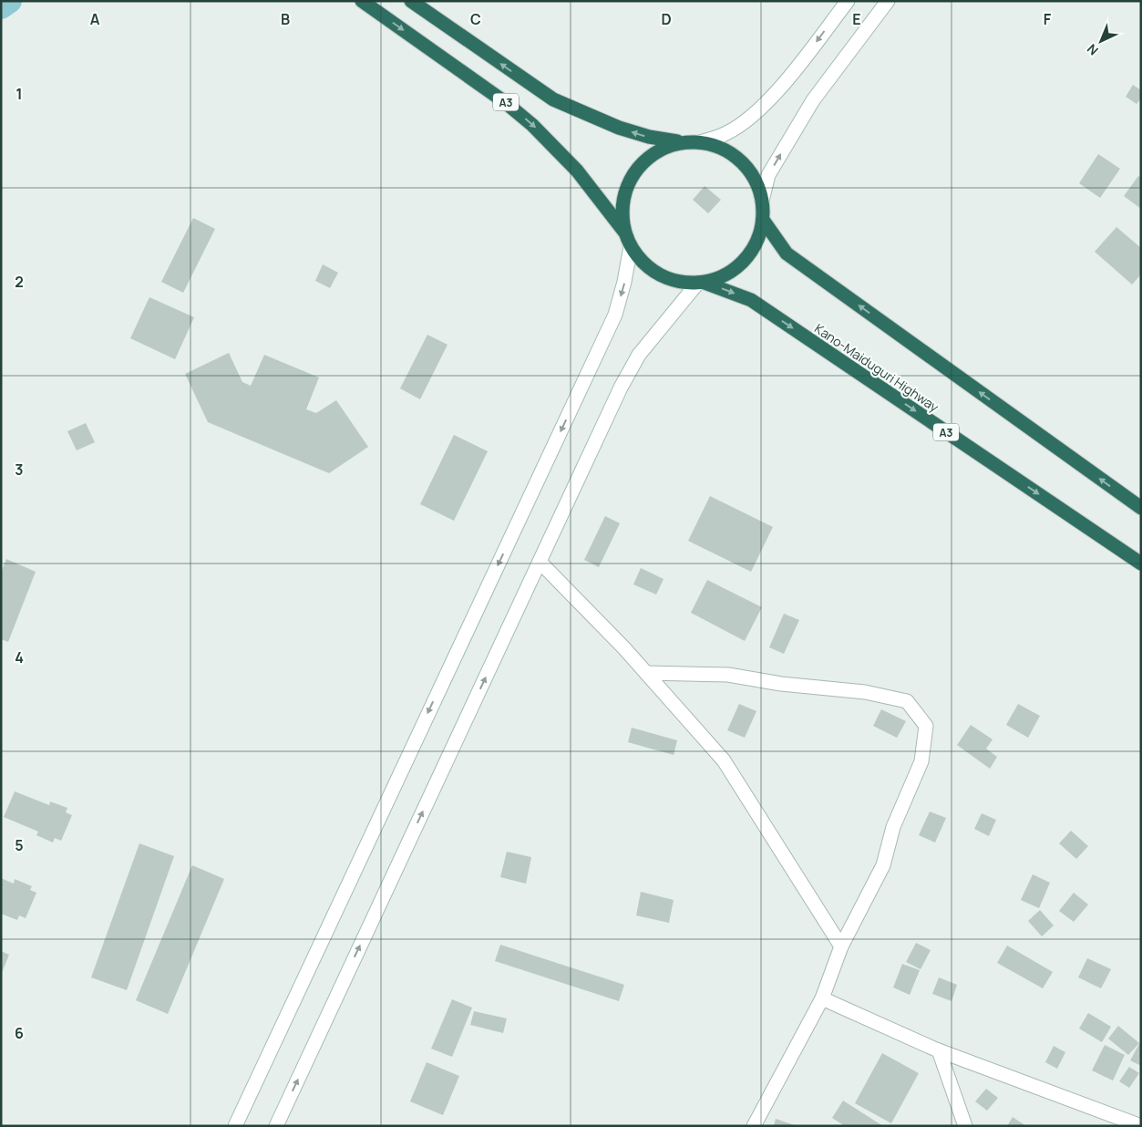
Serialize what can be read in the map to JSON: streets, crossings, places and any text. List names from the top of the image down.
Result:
{
  "streets": {
    "highway": ["A3", "Kano-Maiduguri Highway"]
  },
  "crossings": [
    ["A3", "Kano-Maiduguri Highway"]
  ],
  "north": "bottom left",
  "grid": {
    "columns": [
      "A",
      "B",
      "C",
      "D",
      "E",
      "F"
    ],
    "rows": [
      "1",
      "2",
      "3",
      "4",
      "5",
      "6"
    ]
  }
}
